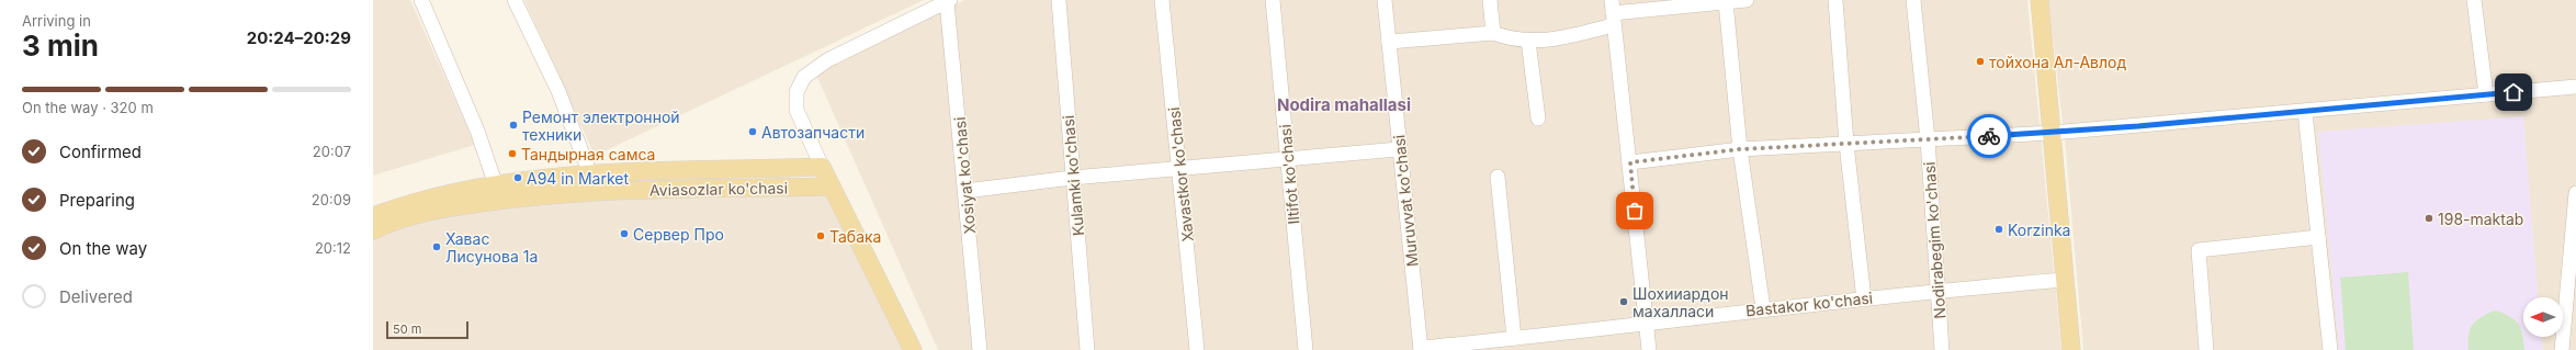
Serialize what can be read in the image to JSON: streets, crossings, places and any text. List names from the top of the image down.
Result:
{
  "streets": {
    "main road": ["Aviasozlar ko'chasi"],
    "street": [
      "Xavastkor ko'chasi",
      "Iltifot ko'chasi",
      "Xosiyat ko'chasi",
      "Kulamki ko'chasi",
      "Muruvvat ko'chasi",
      "Nodirabegim ko'chasi",
      "Bastakor ko'chasi"
    ]
  },
  "crossings": [
    ["Muruvvat ko'chasi", "Bastakor ko'chasi"],
    ["Nodirabegim ko'chasi", "Bastakor ko'chasi"]
  ],
  "districts": ["Nodira mahallasi"],
  "places": [
    "тойхона Ал-Авлод",
    "Ремонт электронной техники",
    "Автозапчасти",
    "Тандырная самса",
    "A94 in Market",
    "198-maktab",
    "Korzinka",
    "Сервер Про",
    "Табака",
    "Хавас Лисунова 1а",
    "Шохииардон махалласи"
  ],
  "scale_bar": "50 m",
  "north": "left",
  "page": {
    "heading": ["3 min", "Arriving in", "20:24–20:29"],
    "bar": "On the way · 320 m",
    "list": [
      ["Confirmed", "20:07"],
      ["Preparing", "20:09"],
      ["On the way", "20:12"],
      "Delivered"
    ],
    "scale": "50 m"
  }
}
